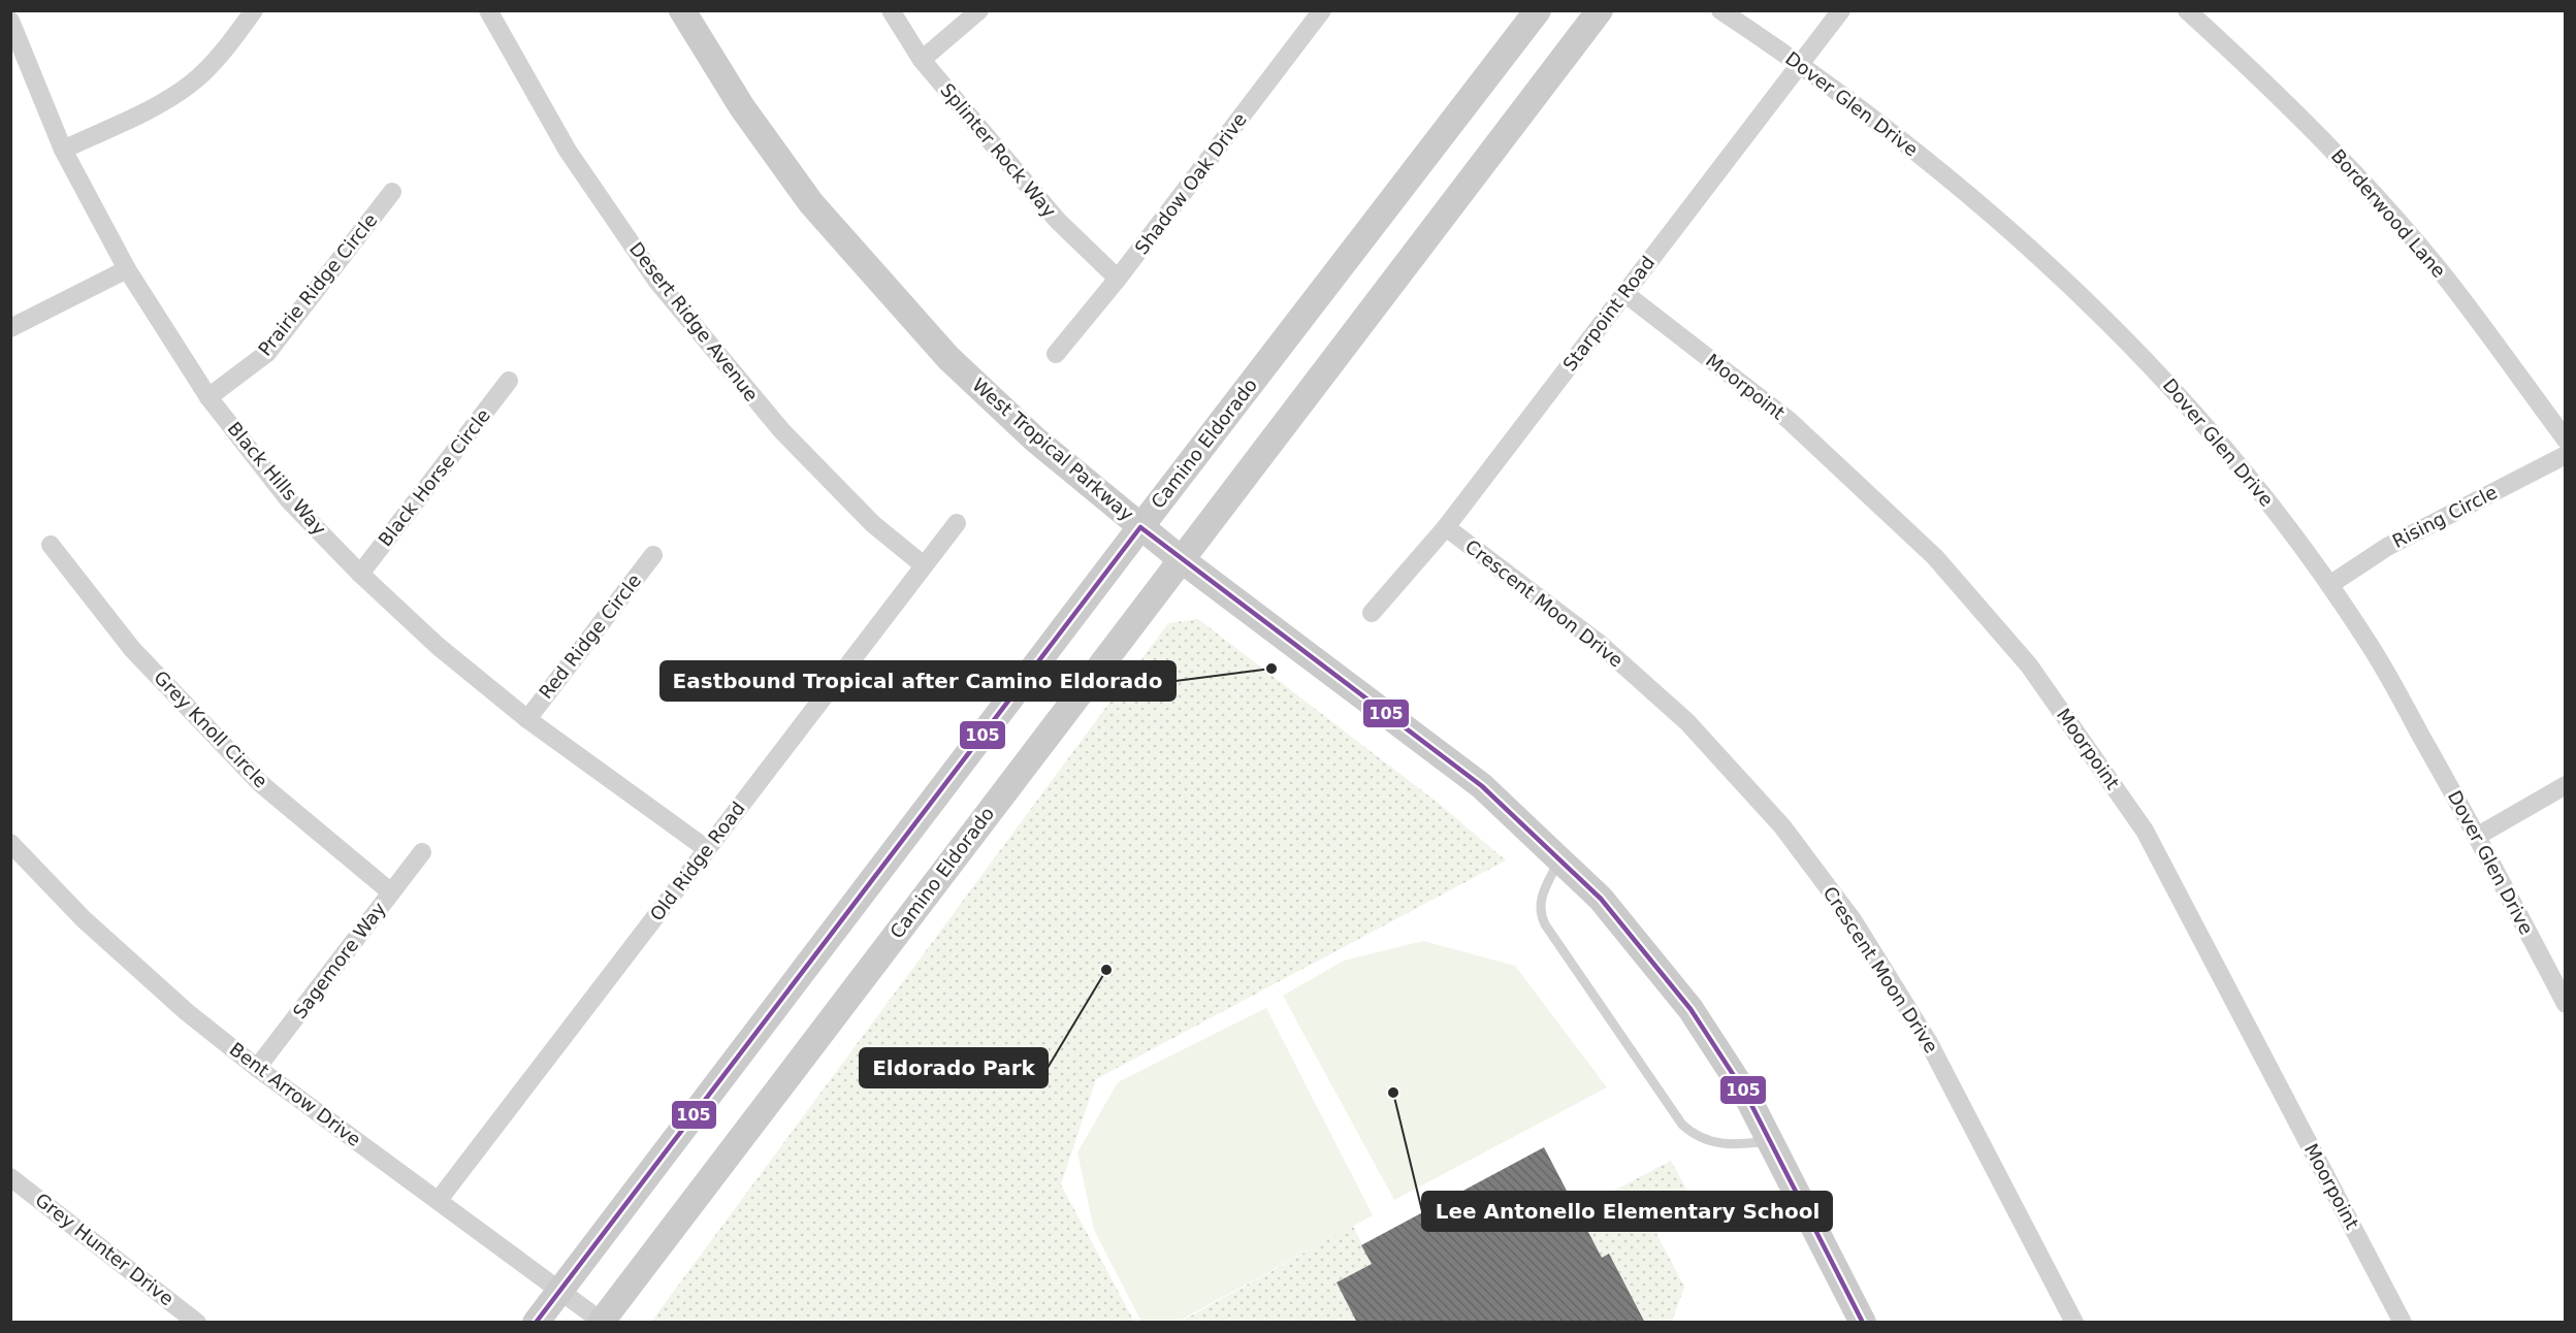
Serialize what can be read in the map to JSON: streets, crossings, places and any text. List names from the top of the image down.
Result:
{
  "streets": {
    "main road": ["Camino Eldorado", "West Tropical Parkway"],
    "street": [
      "Dover Glen Drive",
      "Splinter Rock Way",
      "Shadow Oak Drive",
      "Borderwood Lane",
      "Prairie Ridge Circle",
      "Starpoint Road",
      "Desert Ridge Avenue",
      "Moorpoint",
      "Black Horse Circle",
      "Black Hills Way",
      "Rising Circle",
      "Crescent Moon Drive",
      "Red Ridge Circle",
      "Grey Knoll Circle",
      "Old Ridge Road",
      "Sagemore Way",
      "Bent Arrow Drive",
      "Grey Hunter Drive"
    ]
  },
  "crossings": [
    ["Dover Glen Drive", "Starpoint Road"],
    ["Dover Glen Drive", "Rising Circle"],
    ["Splinter Rock Way", "Shadow Oak Drive"],
    ["Prairie Ridge Circle", "Black Hills Way"],
    ["Starpoint Road", "Moorpoint"],
    ["Starpoint Road", "Crescent Moon Drive"],
    ["Desert Ridge Avenue", "Old Ridge Road"],
    ["Camino Eldorado", "West Tropical Parkway"],
    ["Camino Eldorado", "Bent Arrow Drive"],
    ["Black Horse Circle", "Black Hills Way"],
    ["Black Hills Way", "Red Ridge Circle"],
    ["Black Hills Way", "Old Ridge Road"],
    ["Grey Knoll Circle", "Sagemore Way"],
    ["Old Ridge Road", "Bent Arrow Drive"],
    ["Sagemore Way", "Bent Arrow Drive"]
  ],
  "places": ["Eastbound Tropical after Camino Eldorado", "Eldorado Park", "Lee Antonello Elementary School"],
  "lines": ["transit line 105"]
}
